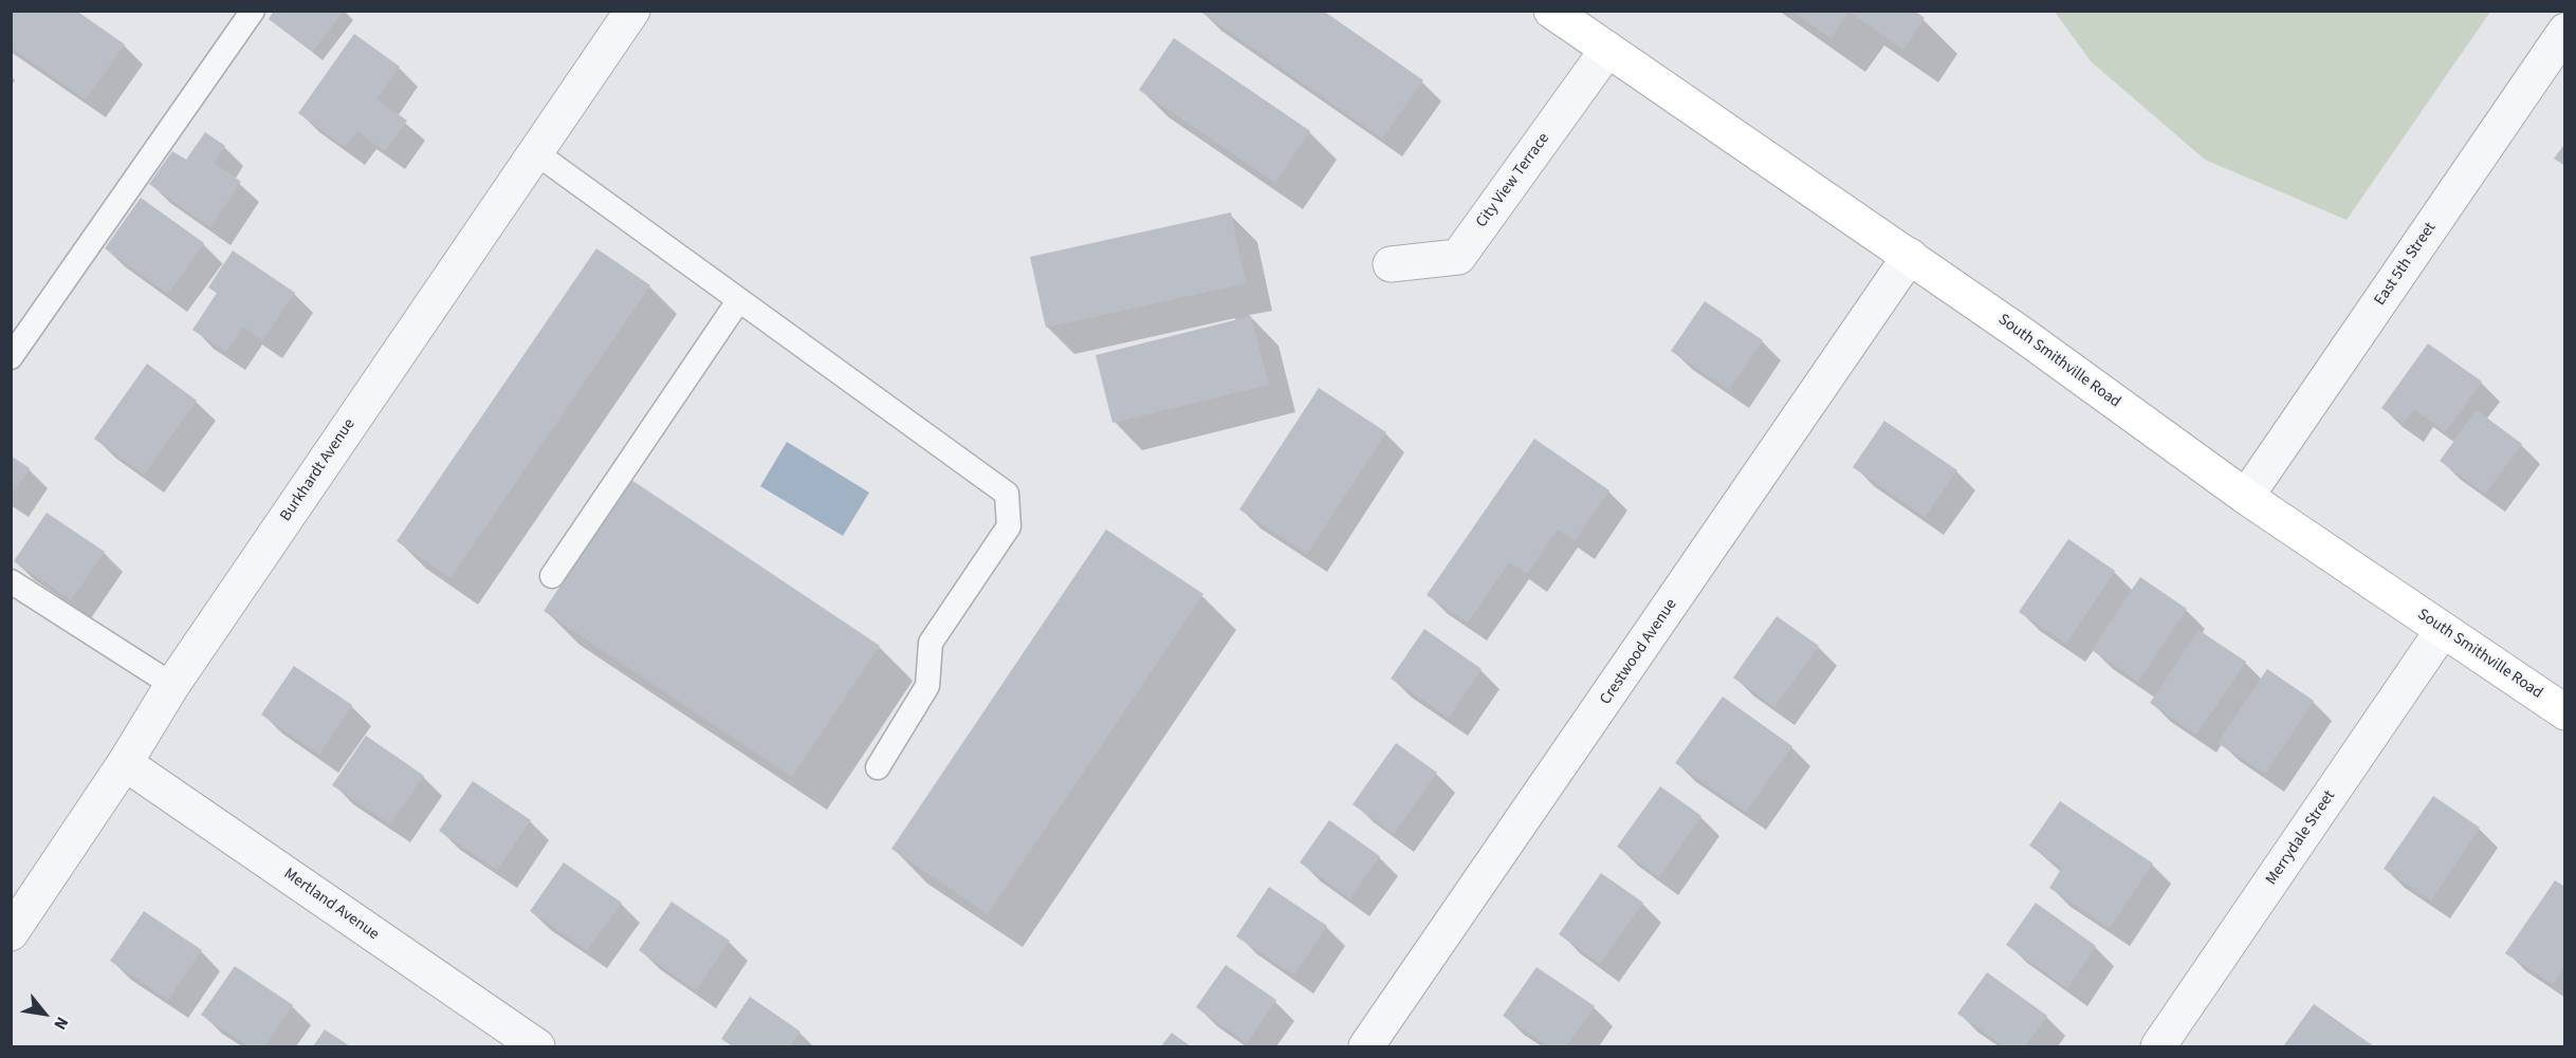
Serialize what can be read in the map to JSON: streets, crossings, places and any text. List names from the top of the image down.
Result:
{
  "streets": {
    "main road": ["South Smithville Road"],
    "street": [
      "City View Terrace",
      "East 5th Street",
      "Burkhardt Avenue",
      "Crestwood Avenue",
      "Merrydale Street",
      "Mertland Avenue"
    ]
  },
  "crossings": [
    ["City View Terrace", "South Smithville Road"],
    ["East 5th Street", "South Smithville Road"],
    ["South Smithville Road", "Crestwood Avenue"],
    ["South Smithville Road", "Merrydale Street"],
    ["Burkhardt Avenue", "Mertland Avenue"]
  ],
  "north": "bottom right"
}
